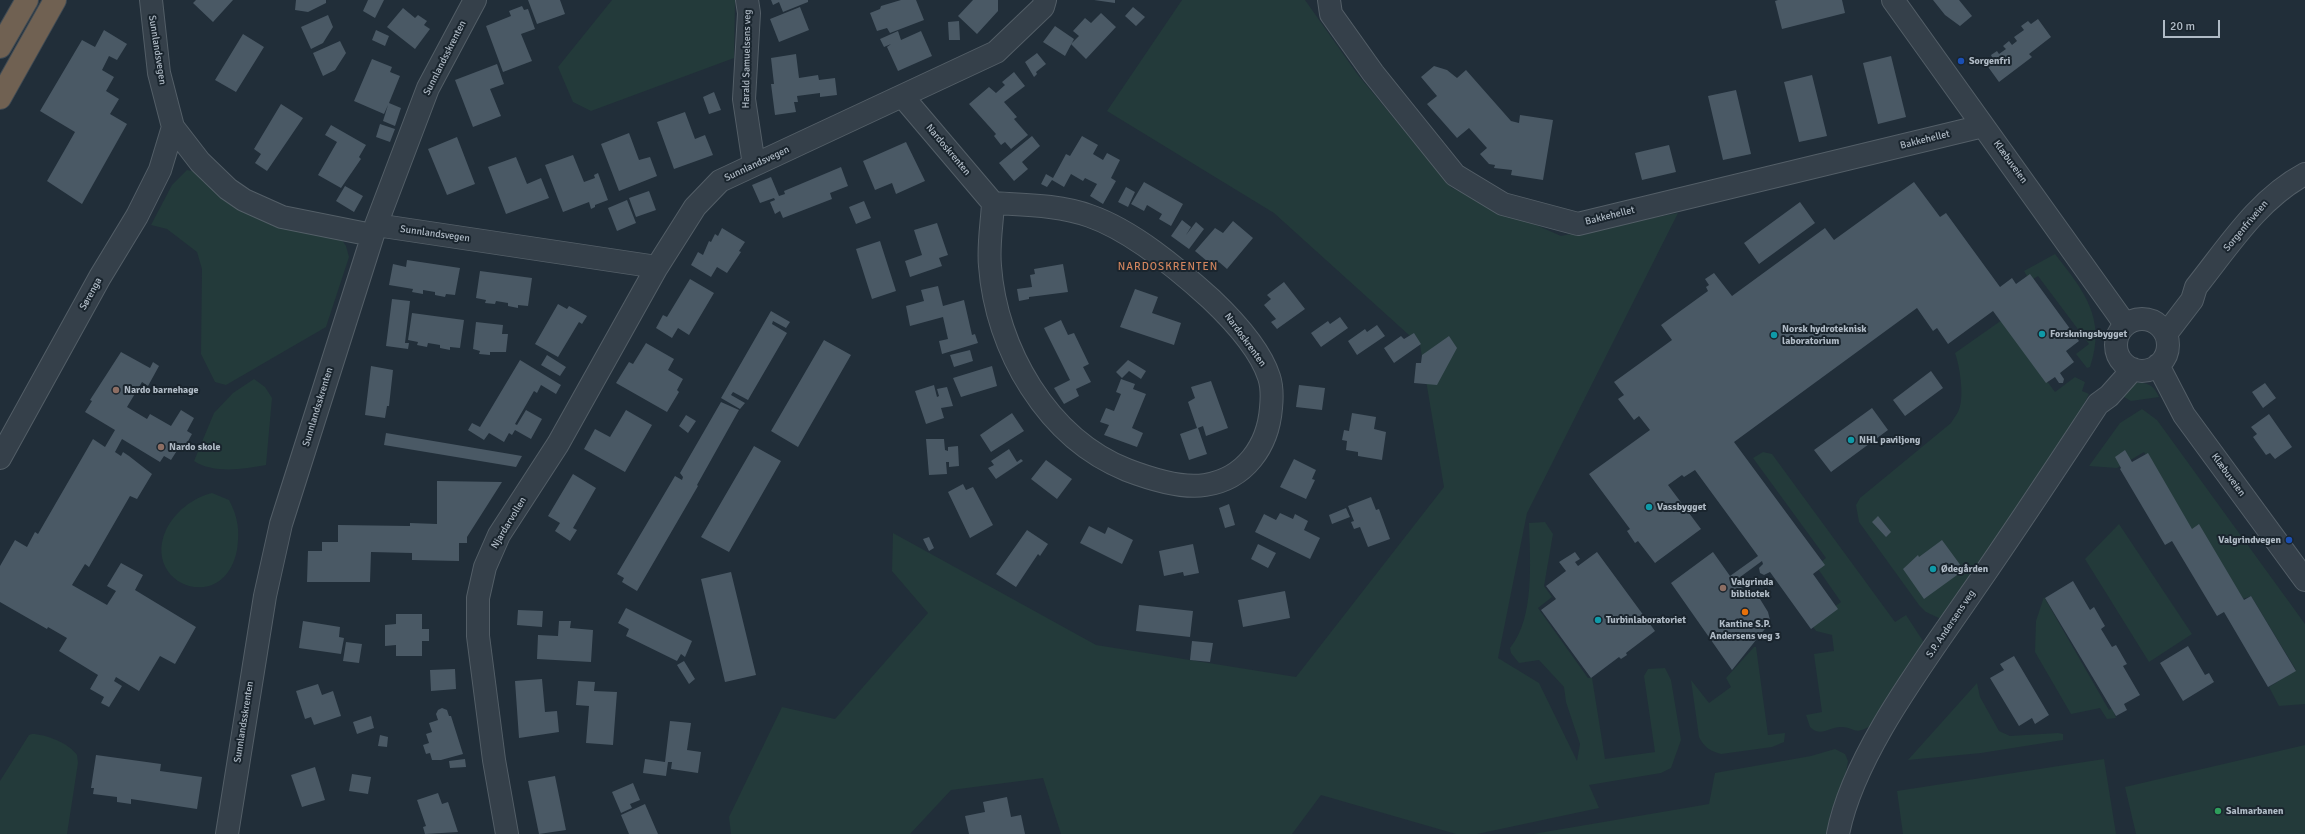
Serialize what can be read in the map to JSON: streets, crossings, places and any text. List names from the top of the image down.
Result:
{
  "streets": {
    "street": [
      "Sunnlandsvegen",
      "Sunnlandsskrenten",
      "Harald Samuelsens veg",
      "Bakkehellet",
      "Nardoskrenten",
      "Klæbuveien",
      "Sorgenfriveien",
      "Sørenga",
      "Njardarvollen",
      "S.P. Andersens veg"
    ]
  },
  "crossings": [
    ["Sunnlandsvegen", "Sunnlandsskrenten"],
    ["Sunnlandsvegen", "Harald Samuelsens veg"],
    ["Sunnlandsvegen", "Nardoskrenten"],
    ["Sunnlandsvegen", "Sørenga"],
    ["Sunnlandsvegen", "Njardarvollen"],
    ["Bakkehellet", "Klæbuveien"],
    ["Klæbuveien", "Sorgenfriveien"],
    ["Klæbuveien", "S.P. Andersens veg"],
    ["Sorgenfriveien", "S.P. Andersens veg"]
  ],
  "districts": ["NARDOSKRENTEN"],
  "places": [
    "Sorgenfri",
    "Forskningsbygget",
    "Norsk hydroteknisk laboratorium",
    "Nardo barnehage",
    "NHL paviljong",
    "Nardo skole",
    "Vassbygget",
    "Valgrindvegen",
    "Ødegården",
    "Valgrinda bibliotek",
    "Kantine S.P. Andersens veg 3",
    "Turbinlaboratoriet",
    "Salmarbanen"
  ],
  "scale_bar": "20 m"
}
